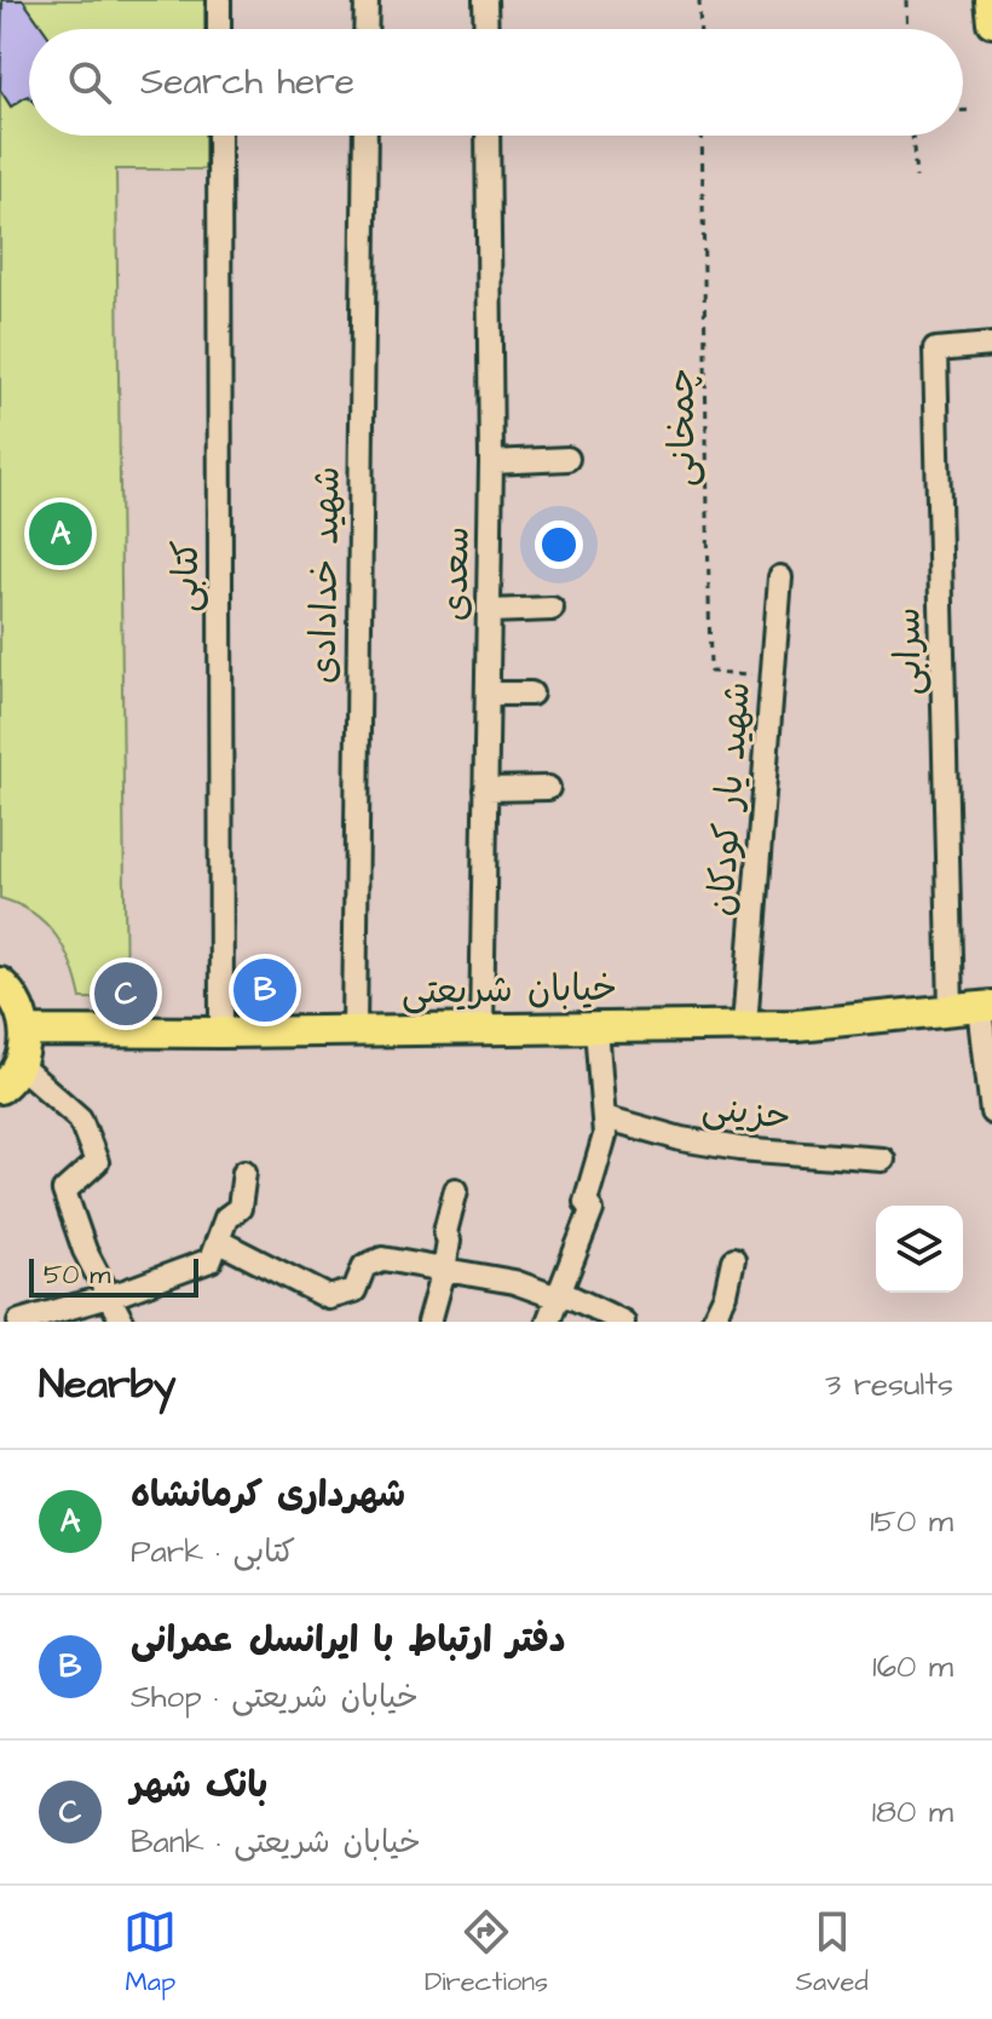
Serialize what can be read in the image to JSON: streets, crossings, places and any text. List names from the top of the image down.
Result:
{
  "streets": {
    "main road": ["خیابان شریعتی"],
    "street": [
      "سعدی",
      "شهید خدادادی",
      "کتابی",
      "سرابی",
      "شهید یار کودکان",
      "حزینی"
    ],
    "path": ["چمخانی"]
  },
  "crossings": [
    ["چمخانی", "شهید یار کودکان"],
    ["سعدی", "خیابان شریعتی"],
    ["شهید خدادادی", "خیابان شریعتی"],
    ["کتابی", "خیابان شریعتی"],
    ["سرابی", "خیابان شریعتی"],
    ["شهید یار کودکان", "خیابان شریعتی"]
  ],
  "scale_bar": "50 m",
  "page": {
    "search": "Search here",
    "pins": ["A", "B", "C"],
    "scale": "50 m",
    "heading": ["Nearby", "3 results"],
    "list": [
      {
        "mark": "A",
        "name": "شهرداری کرمانشاه",
        "note": "Park · کتابی",
        "value": "150 m"
      },
      {
        "mark": "B",
        "name": "دفتر ارتباط با ایرانسل عمرانی",
        "note": "Shop · خیابان شریعتی",
        "value": "160 m"
      },
      {
        "mark": "C",
        "name": "بانک شهر",
        "note": "Bank · خیابان شریعتی",
        "value": "180 m"
      }
    ],
    "nav": ["Map", "Directions", "Saved"]
  }
}
